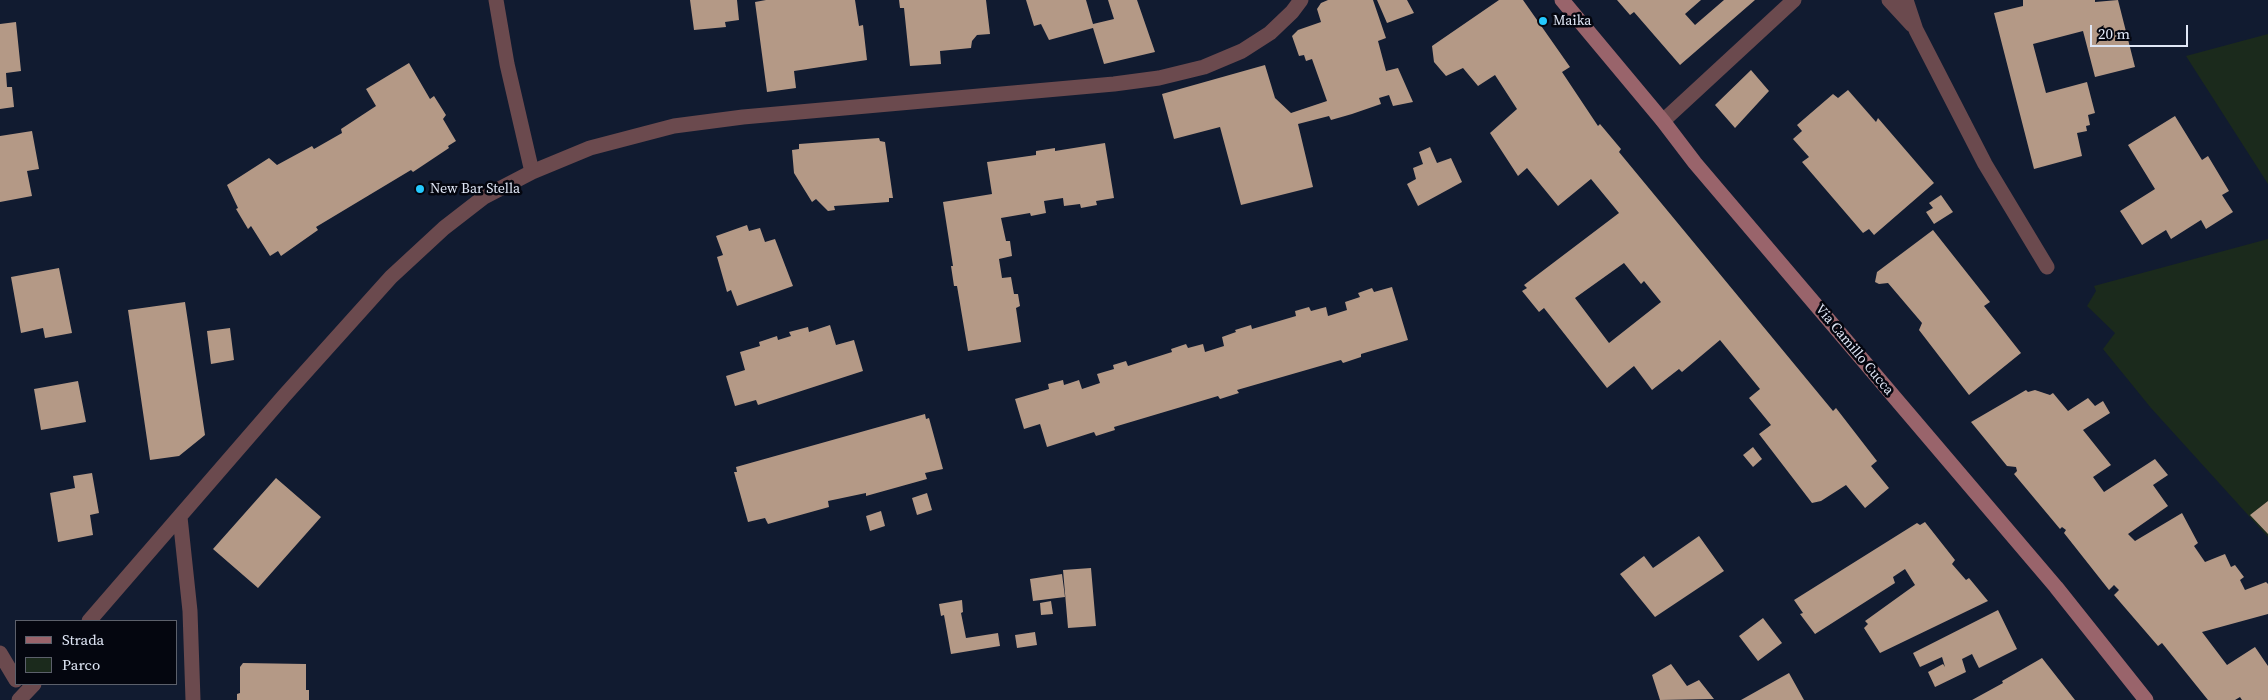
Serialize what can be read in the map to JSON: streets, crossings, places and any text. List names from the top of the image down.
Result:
{
  "streets": {
    "street": ["Via Camillo Cucca"]
  },
  "places": ["Maika", "New Bar Stella"],
  "legend": ["Strada", "Parco"],
  "scale_bar": "20 m"
}
